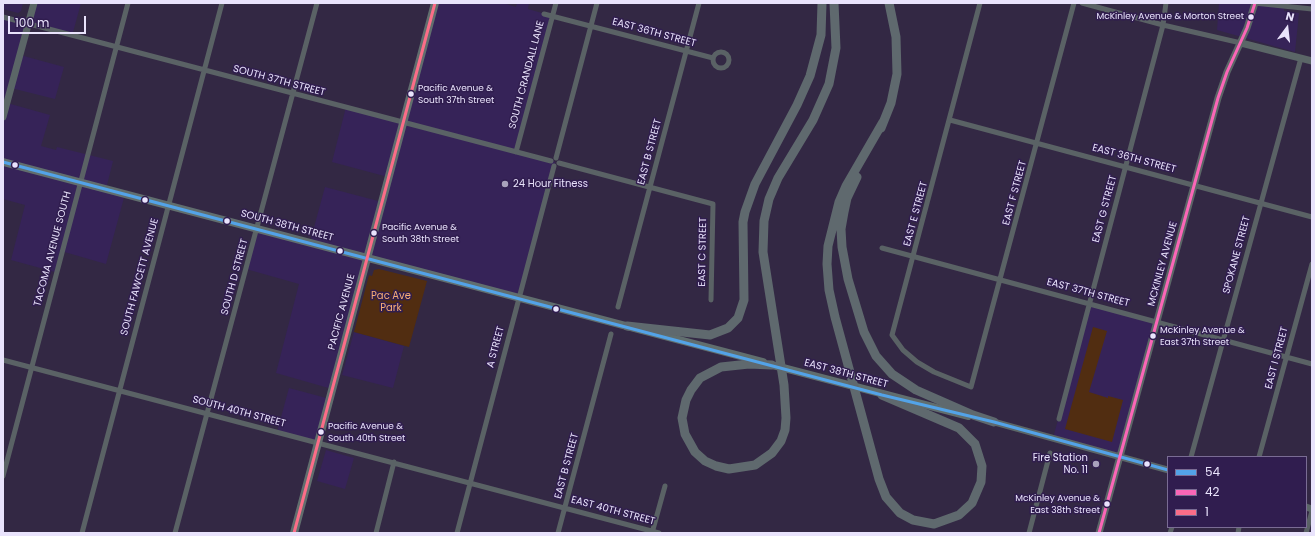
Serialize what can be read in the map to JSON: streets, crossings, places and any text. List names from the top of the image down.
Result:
{
  "streets": {
    "main road": ["SOUTH 38TH STREET", "PACIFIC AVENUE", "EAST 38TH STREET"],
    "street": [
      "EAST 36TH STREET",
      "SOUTH CRANDALL LANE",
      "SOUTH 37TH STREET",
      "EAST B STREET",
      "EAST F STREET",
      "EAST G STREET",
      "EAST E STREET",
      "TACOMA AVENUE SOUTH",
      "EAST C STREET",
      "SPOKANE STREET",
      "MCKINLEY AVENUE",
      "SOUTH FAWCETT AVENUE",
      "SOUTH D STREET",
      "EAST 37TH STREET",
      "A STREET",
      "EAST I STREET",
      "SOUTH 40TH STREET",
      "EAST 40TH STREET"
    ]
  },
  "crossings": [
    ["EAST 36TH STREET", "SOUTH CRANDALL LANE"],
    ["EAST 36TH STREET", "EAST B STREET"],
    ["EAST 36TH STREET", "EAST F STREET"],
    ["EAST 36TH STREET", "EAST G STREET"],
    ["EAST 36TH STREET", "EAST E STREET"],
    ["EAST 36TH STREET", "SPOKANE STREET"],
    ["EAST 36TH STREET", "MCKINLEY AVENUE"],
    ["EAST 36TH STREET", "A STREET"],
    ["SOUTH CRANDALL LANE", "SOUTH 37TH STREET"],
    ["SOUTH 37TH STREET", "TACOMA AVENUE SOUTH"],
    ["SOUTH 37TH STREET", "SOUTH FAWCETT AVENUE"],
    ["SOUTH 37TH STREET", "SOUTH D STREET"],
    ["SOUTH 37TH STREET", "PACIFIC AVENUE"],
    ["SOUTH 37TH STREET", "A STREET"],
    ["EAST B STREET", "EAST C STREET"],
    ["EAST B STREET", "EAST 40TH STREET"],
    ["EAST F STREET", "EAST E STREET"],
    ["EAST F STREET", "EAST 37TH STREET"],
    ["EAST G STREET", "EAST 37TH STREET"],
    ["EAST E STREET", "EAST 37TH STREET"],
    ["SOUTH 38TH STREET", "TACOMA AVENUE SOUTH"],
    ["SOUTH 38TH STREET", "SOUTH FAWCETT AVENUE"],
    ["SOUTH 38TH STREET", "SOUTH D STREET"],
    ["SOUTH 38TH STREET", "PACIFIC AVENUE"],
    ["SOUTH 38TH STREET", "A STREET"],
    ["SOUTH 38TH STREET", "EAST 38TH STREET"],
    ["TACOMA AVENUE SOUTH", "SOUTH 40TH STREET"],
    ["SPOKANE STREET", "EAST 37TH STREET"],
    ["MCKINLEY AVENUE", "EAST 37TH STREET"],
    ["MCKINLEY AVENUE", "EAST 38TH STREET"],
    ["SOUTH FAWCETT AVENUE", "SOUTH 40TH STREET"],
    ["SOUTH D STREET", "SOUTH 40TH STREET"],
    ["EAST 37TH STREET", "EAST I STREET"],
    ["PACIFIC AVENUE", "SOUTH 40TH STREET"],
    ["A STREET", "EAST 38TH STREET"],
    ["A STREET", "SOUTH 40TH STREET"],
    ["A STREET", "EAST 40TH STREET"],
    ["SOUTH 40TH STREET", "EAST 40TH STREET"]
  ],
  "parks": ["Pac Ave Park"],
  "places": [
    "McKinley Avenue & Morton Street",
    "Pacific Avenue & South 37th Street",
    "24 Hour Fitness",
    "Pacific Avenue & South 38th Street",
    "McKinley Avenue & East 37th Street",
    "Pacific Avenue & South 40th Street",
    "Fire Station No. 11",
    "McKinley Avenue & East 38th Street"
  ],
  "lines": ["transit line 42", "transit line 1", "transit line 54"],
  "legend": ["54", "42", "1"],
  "scale_bar": "100 m",
  "north": "top"
}
